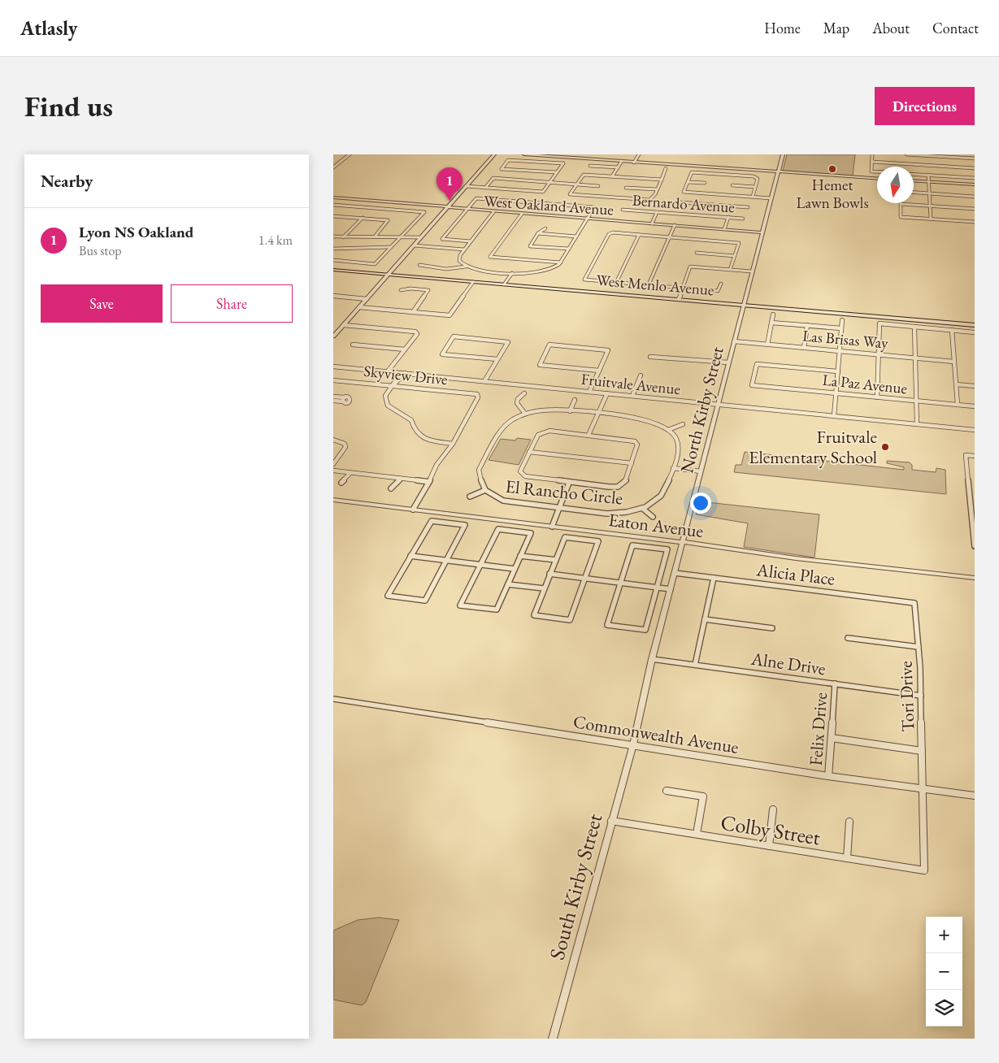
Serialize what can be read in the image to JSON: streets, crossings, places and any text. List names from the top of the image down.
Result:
{
  "streets": {
    "main road": ["West Menlo Avenue"],
    "street": [
      "Bernardo Avenue",
      "West Oakland Avenue",
      "Las Brisas Way",
      "Skyview Drive",
      "Fruitvale Avenue",
      "La Paz Avenue",
      "North Kirby Street",
      "El Rancho Circle",
      "Eaton Avenue",
      "Alicia Place",
      "Alne Drive",
      "Tori Drive",
      "Felix Drive",
      "Commonwealth Avenue",
      "Colby Street",
      "South Kirby Street"
    ]
  },
  "crossings": [
    ["West Oakland Avenue", "North Kirby Street"],
    ["West Menlo Avenue", "North Kirby Street"],
    ["Las Brisas Way", "North Kirby Street"],
    ["Fruitvale Avenue", "North Kirby Street"],
    ["North Kirby Street", "Eaton Avenue"],
    ["North Kirby Street", "Alicia Place"],
    ["North Kirby Street", "Alne Drive"],
    ["North Kirby Street", "Commonwealth Avenue"],
    ["North Kirby Street", "South Kirby Street"],
    ["Alicia Place", "Tori Drive"],
    ["Alne Drive", "Tori Drive"],
    ["Alne Drive", "Felix Drive"],
    ["Tori Drive", "Commonwealth Avenue"],
    ["Tori Drive", "Colby Street"],
    ["Felix Drive", "Commonwealth Avenue"],
    ["Commonwealth Avenue", "South Kirby Street"],
    ["Colby Street", "South Kirby Street"]
  ],
  "places": ["Hemet Lawn Bowls", "Fruitvale Elementary School"],
  "north": "bottom",
  "page": {
    "header": "Atlasly",
    "nav": [
      "Home",
      "Map",
      "About",
      "Contact"
    ],
    "buttons": [
      "Directions",
      ["Save", "Share"]
    ],
    "title": "Find us",
    "heading": "Nearby",
    "pins": "1",
    "list": [
      {
        "mark": "1",
        "name": "Lyon NS Oakland",
        "note": "Bus stop",
        "value": "1.4 km"
      }
    ],
    "map_buttons": ["+", "−"]
  }
}
